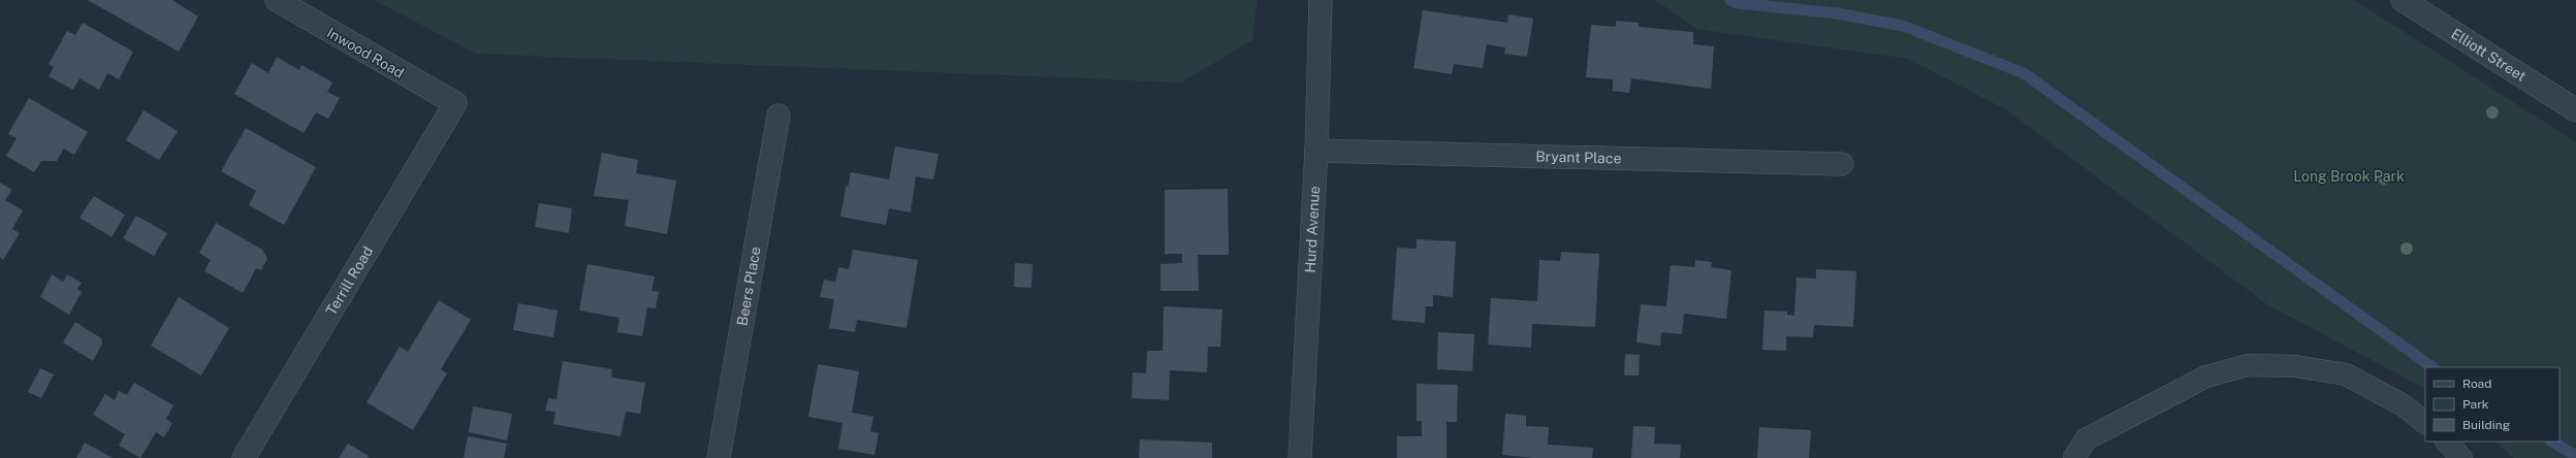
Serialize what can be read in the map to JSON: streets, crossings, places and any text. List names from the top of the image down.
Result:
{
  "streets": {
    "street": [
      "Inwood Road",
      "Elliott Street",
      "Bryant Place",
      "Hurd Avenue",
      "Terrill Road",
      "Beers Place"
    ]
  },
  "crossings": [
    ["Inwood Road", "Terrill Road"],
    ["Bryant Place", "Hurd Avenue"]
  ],
  "parks": ["Long Brook Park"],
  "legend": ["Road", "Park", "Building"]
}
